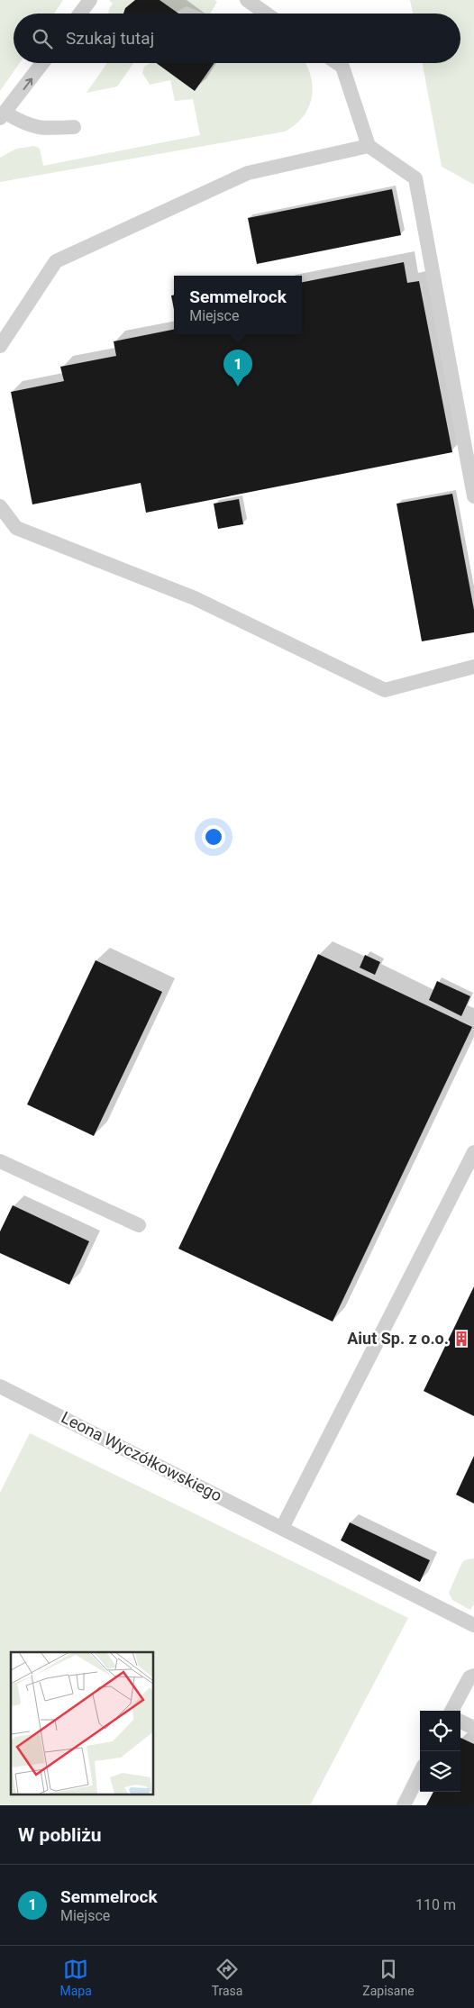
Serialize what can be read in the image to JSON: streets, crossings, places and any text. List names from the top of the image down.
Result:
{
  "streets": {
    "lane": ["Leona Wyczółkowskiego"]
  },
  "places": {
    "building": ["Aiut Sp. z o.o."]
  },
  "page": {
    "search": "Szukaj tutaj",
    "popup": ["Semmelrock", "Miejsce"],
    "pins": "1",
    "heading": "W pobliżu",
    "list": [
      {
        "mark": "1",
        "name": "Semmelrock",
        "note": "Miejsce",
        "value": "110 m"
      }
    ],
    "nav": ["Mapa", "Trasa", "Zapisane"]
  }
}
